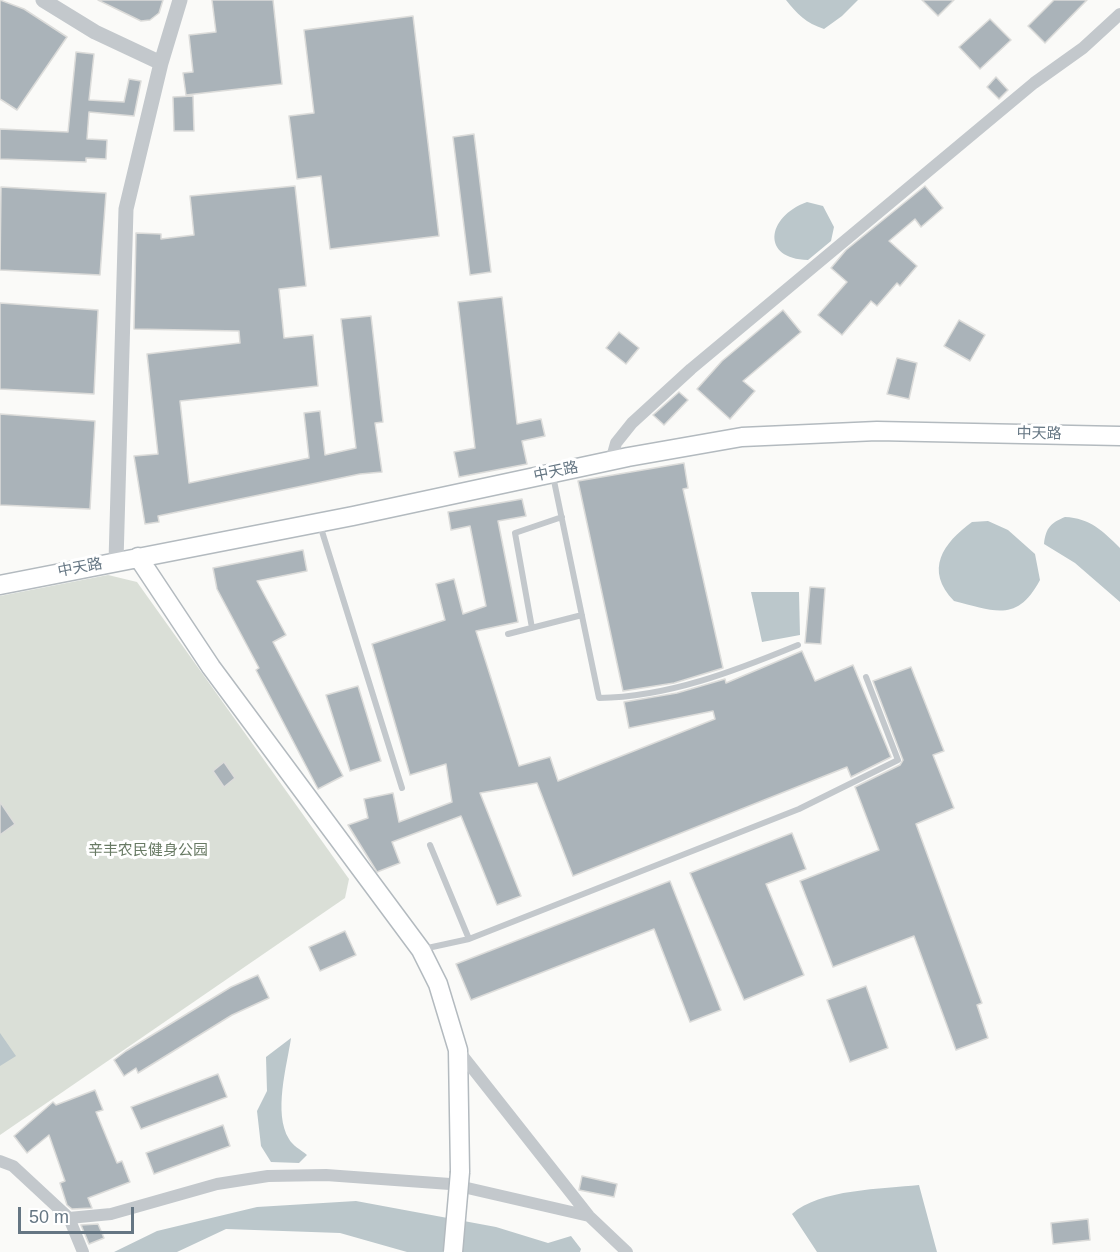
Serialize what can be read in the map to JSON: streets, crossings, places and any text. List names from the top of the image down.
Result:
{
  "streets": {
    "main road": ["中天路"]
  },
  "parks": ["辛丰农民健身公园"],
  "scale_bar": "50 m"
}
